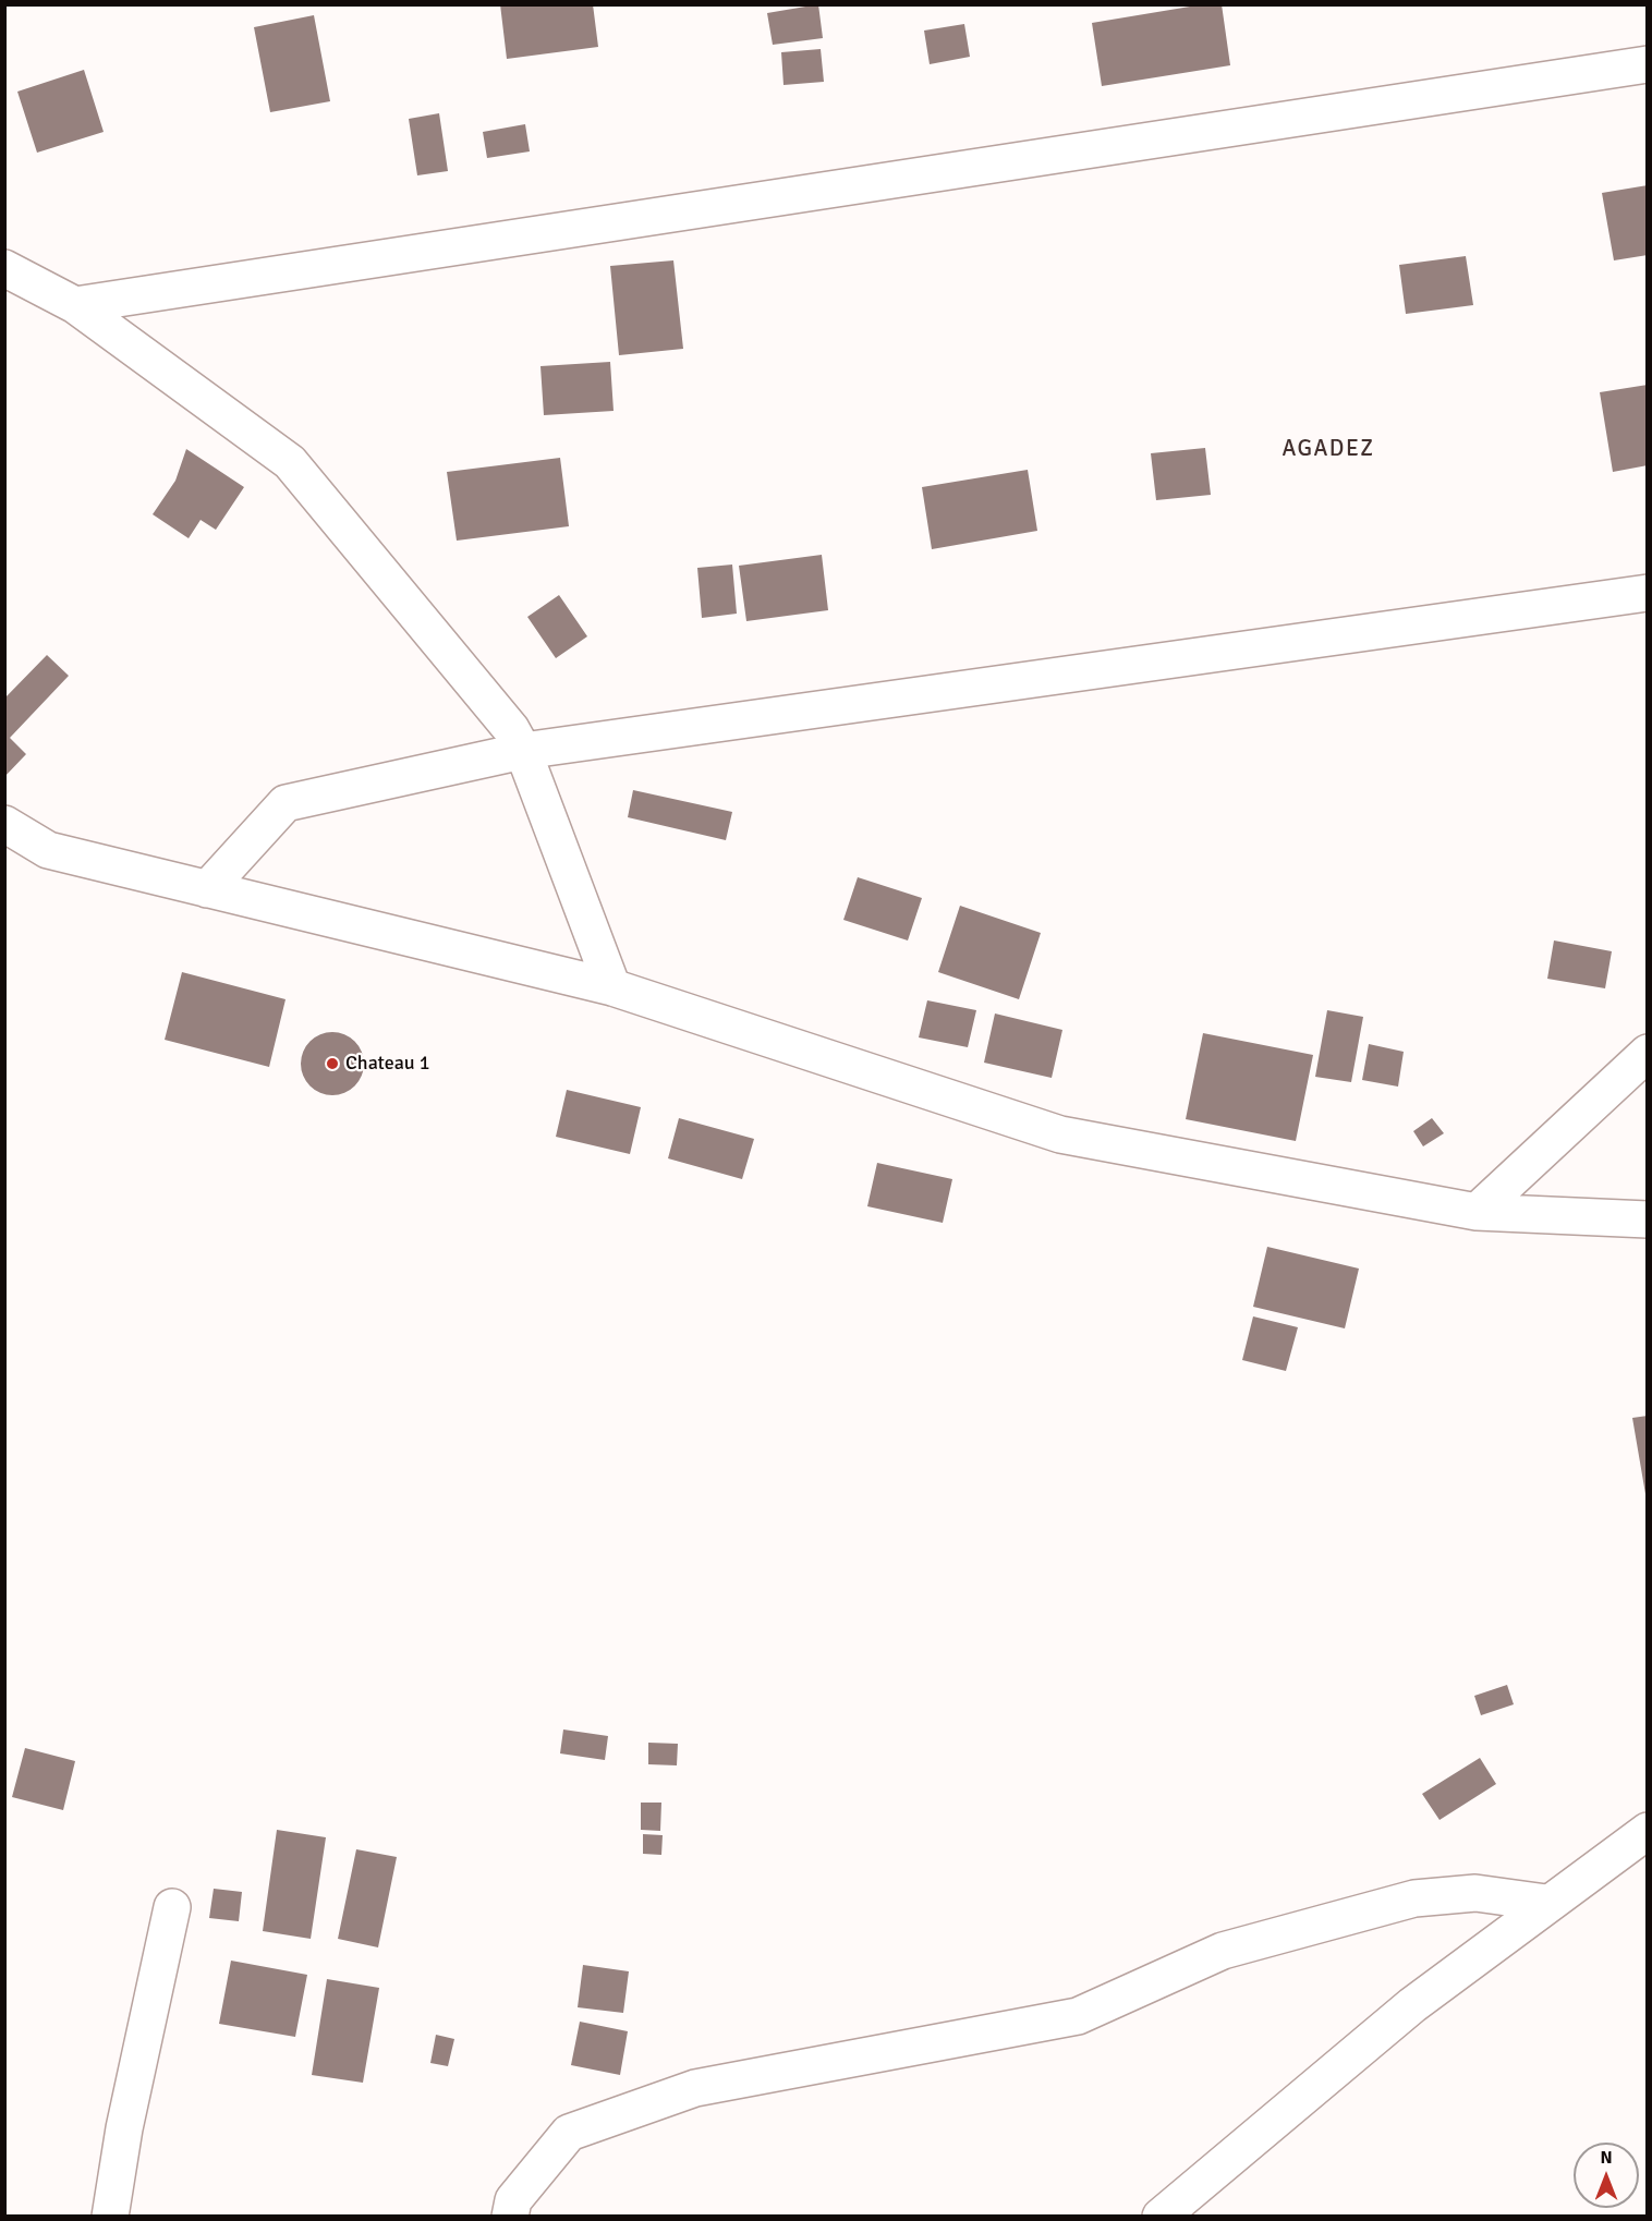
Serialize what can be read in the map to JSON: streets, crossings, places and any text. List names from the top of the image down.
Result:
{
  "districts": ["AGADEZ"],
  "places": ["Chateau 1"],
  "north": "top"
}
